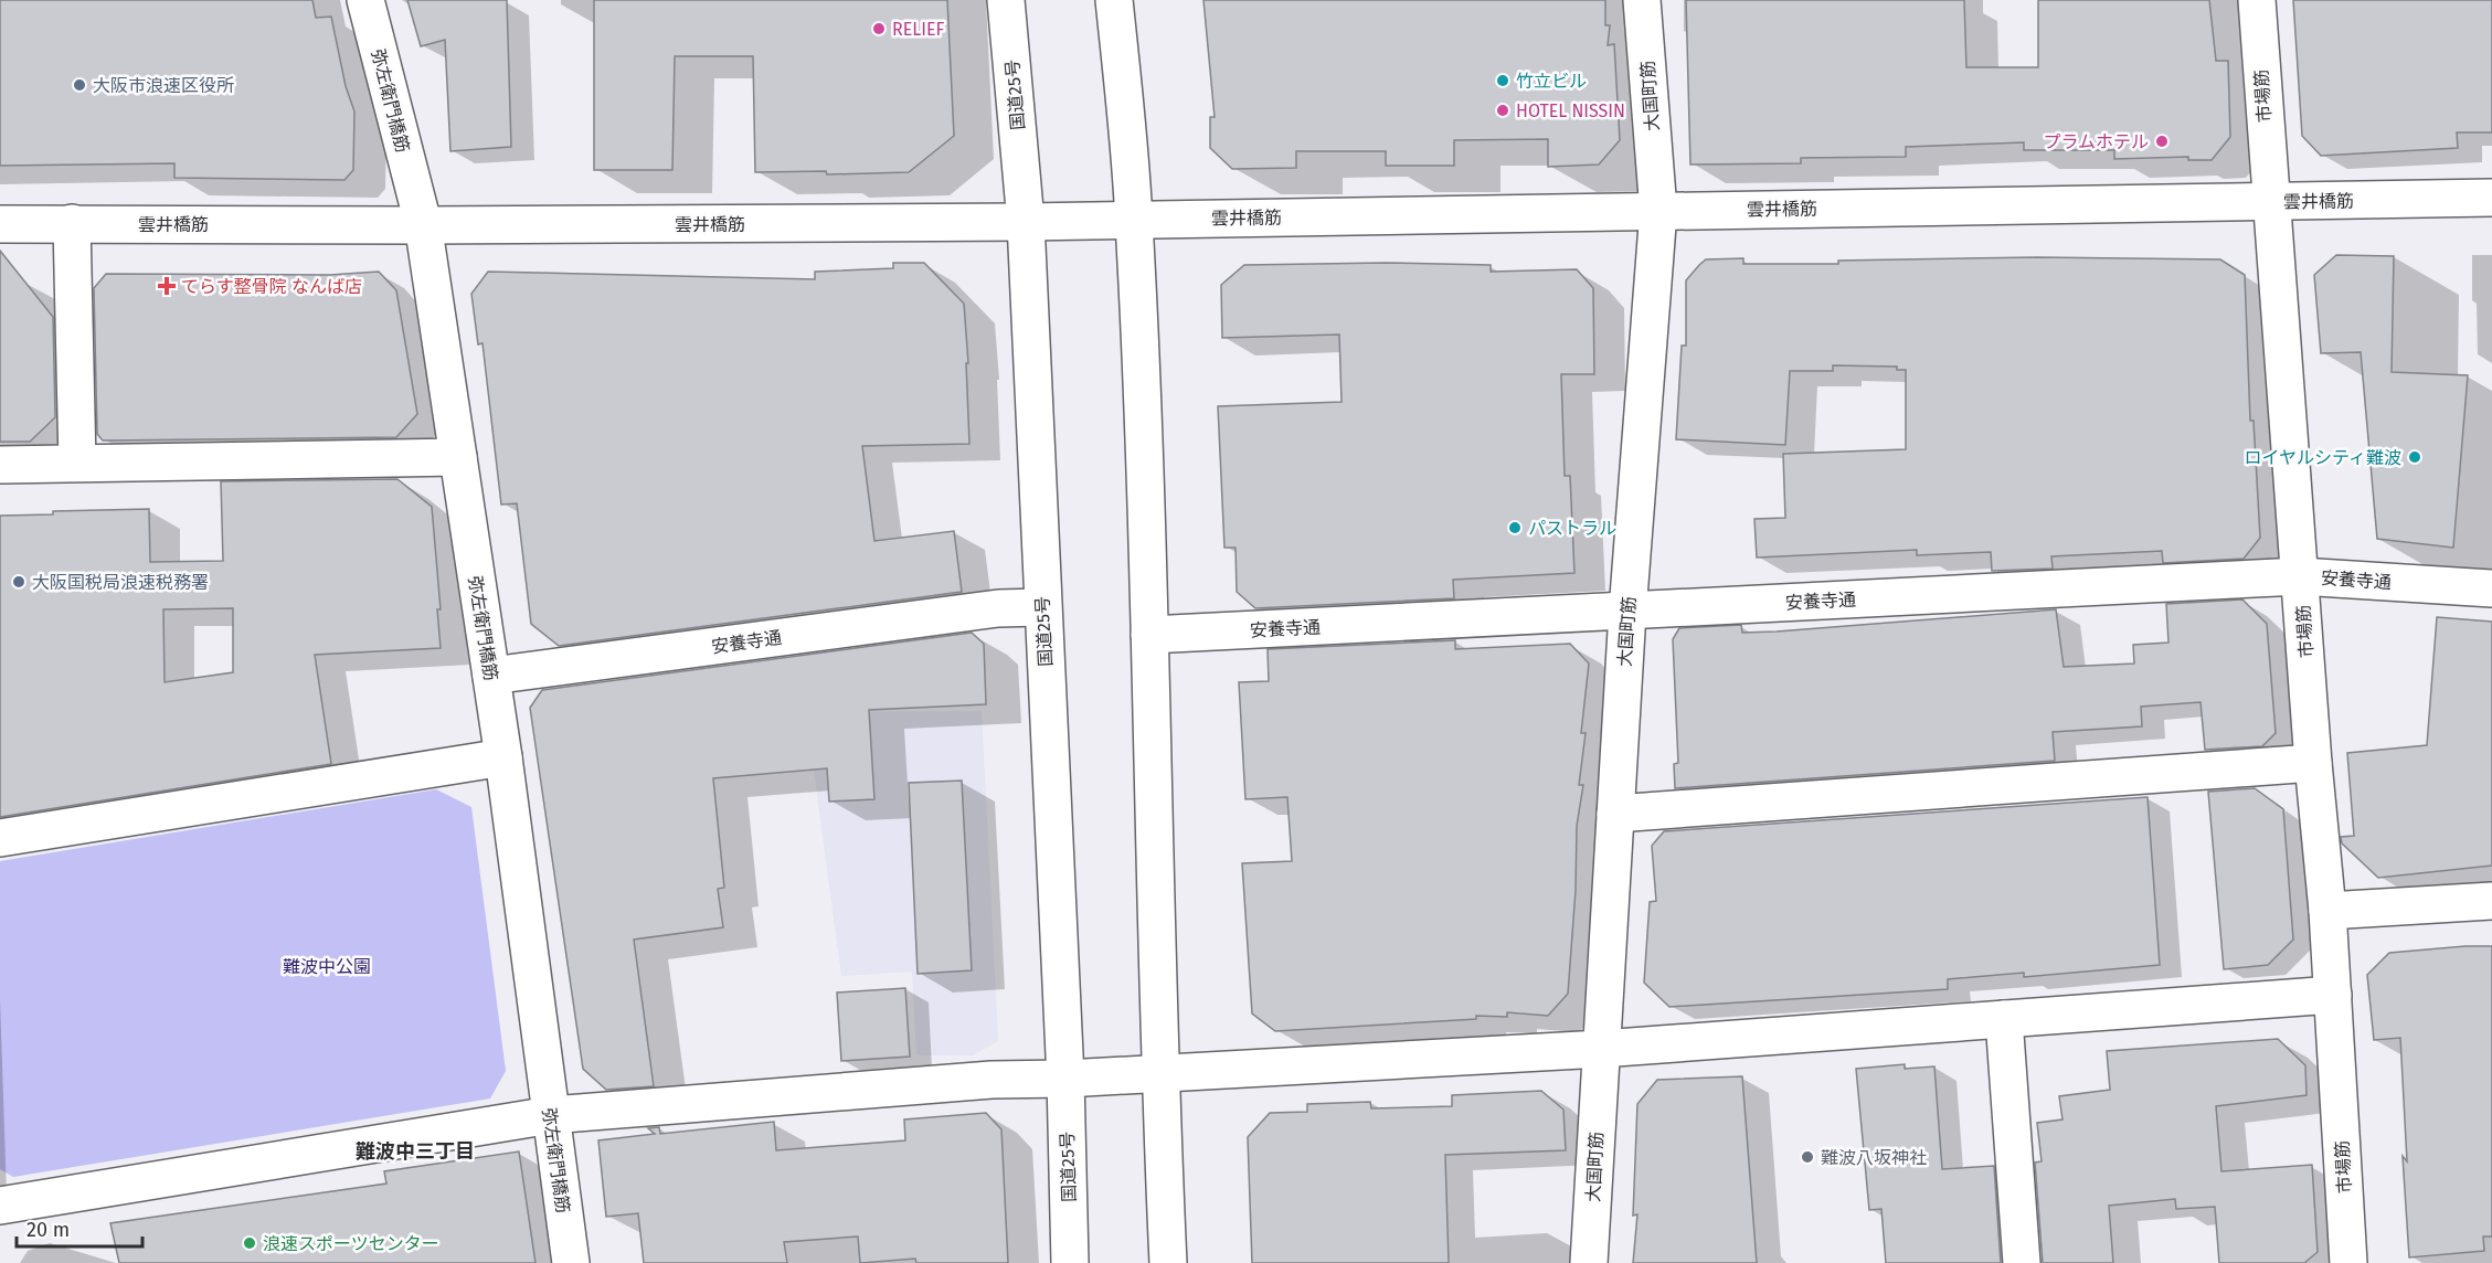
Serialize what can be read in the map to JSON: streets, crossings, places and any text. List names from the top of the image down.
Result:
{
  "streets": {
    "main road": [
      "国道25号",
      "大国町筋",
      "市場筋",
      "弥左衛門橋筋",
      "雲井橋筋",
      "安養寺通"
    ]
  },
  "crossings": [
    ["国道25号", "雲井橋筋"],
    ["国道25号", "安養寺通"],
    ["大国町筋", "雲井橋筋"],
    ["大国町筋", "安養寺通"],
    ["市場筋", "雲井橋筋"],
    ["市場筋", "安養寺通"],
    ["弥左衛門橋筋", "雲井橋筋"],
    ["弥左衛門橋筋", "安養寺通"]
  ],
  "districts": ["難波中三丁目"],
  "parks": ["難波中公園"],
  "places": {
    "other": [
      "RELIEF",
      "竹立ビル",
      "大阪市浪速区役所",
      "HOTEL NISSIN",
      "プラムホテル",
      "ロイヤルシティ難波",
      "パストラル",
      "大阪国税局浪速税務署",
      "難波八坂神社",
      "浪速スポーツセンター"
    ],
    "health": ["てらす整骨院 なんば店"]
  },
  "scale_bar": "20 m"
}
